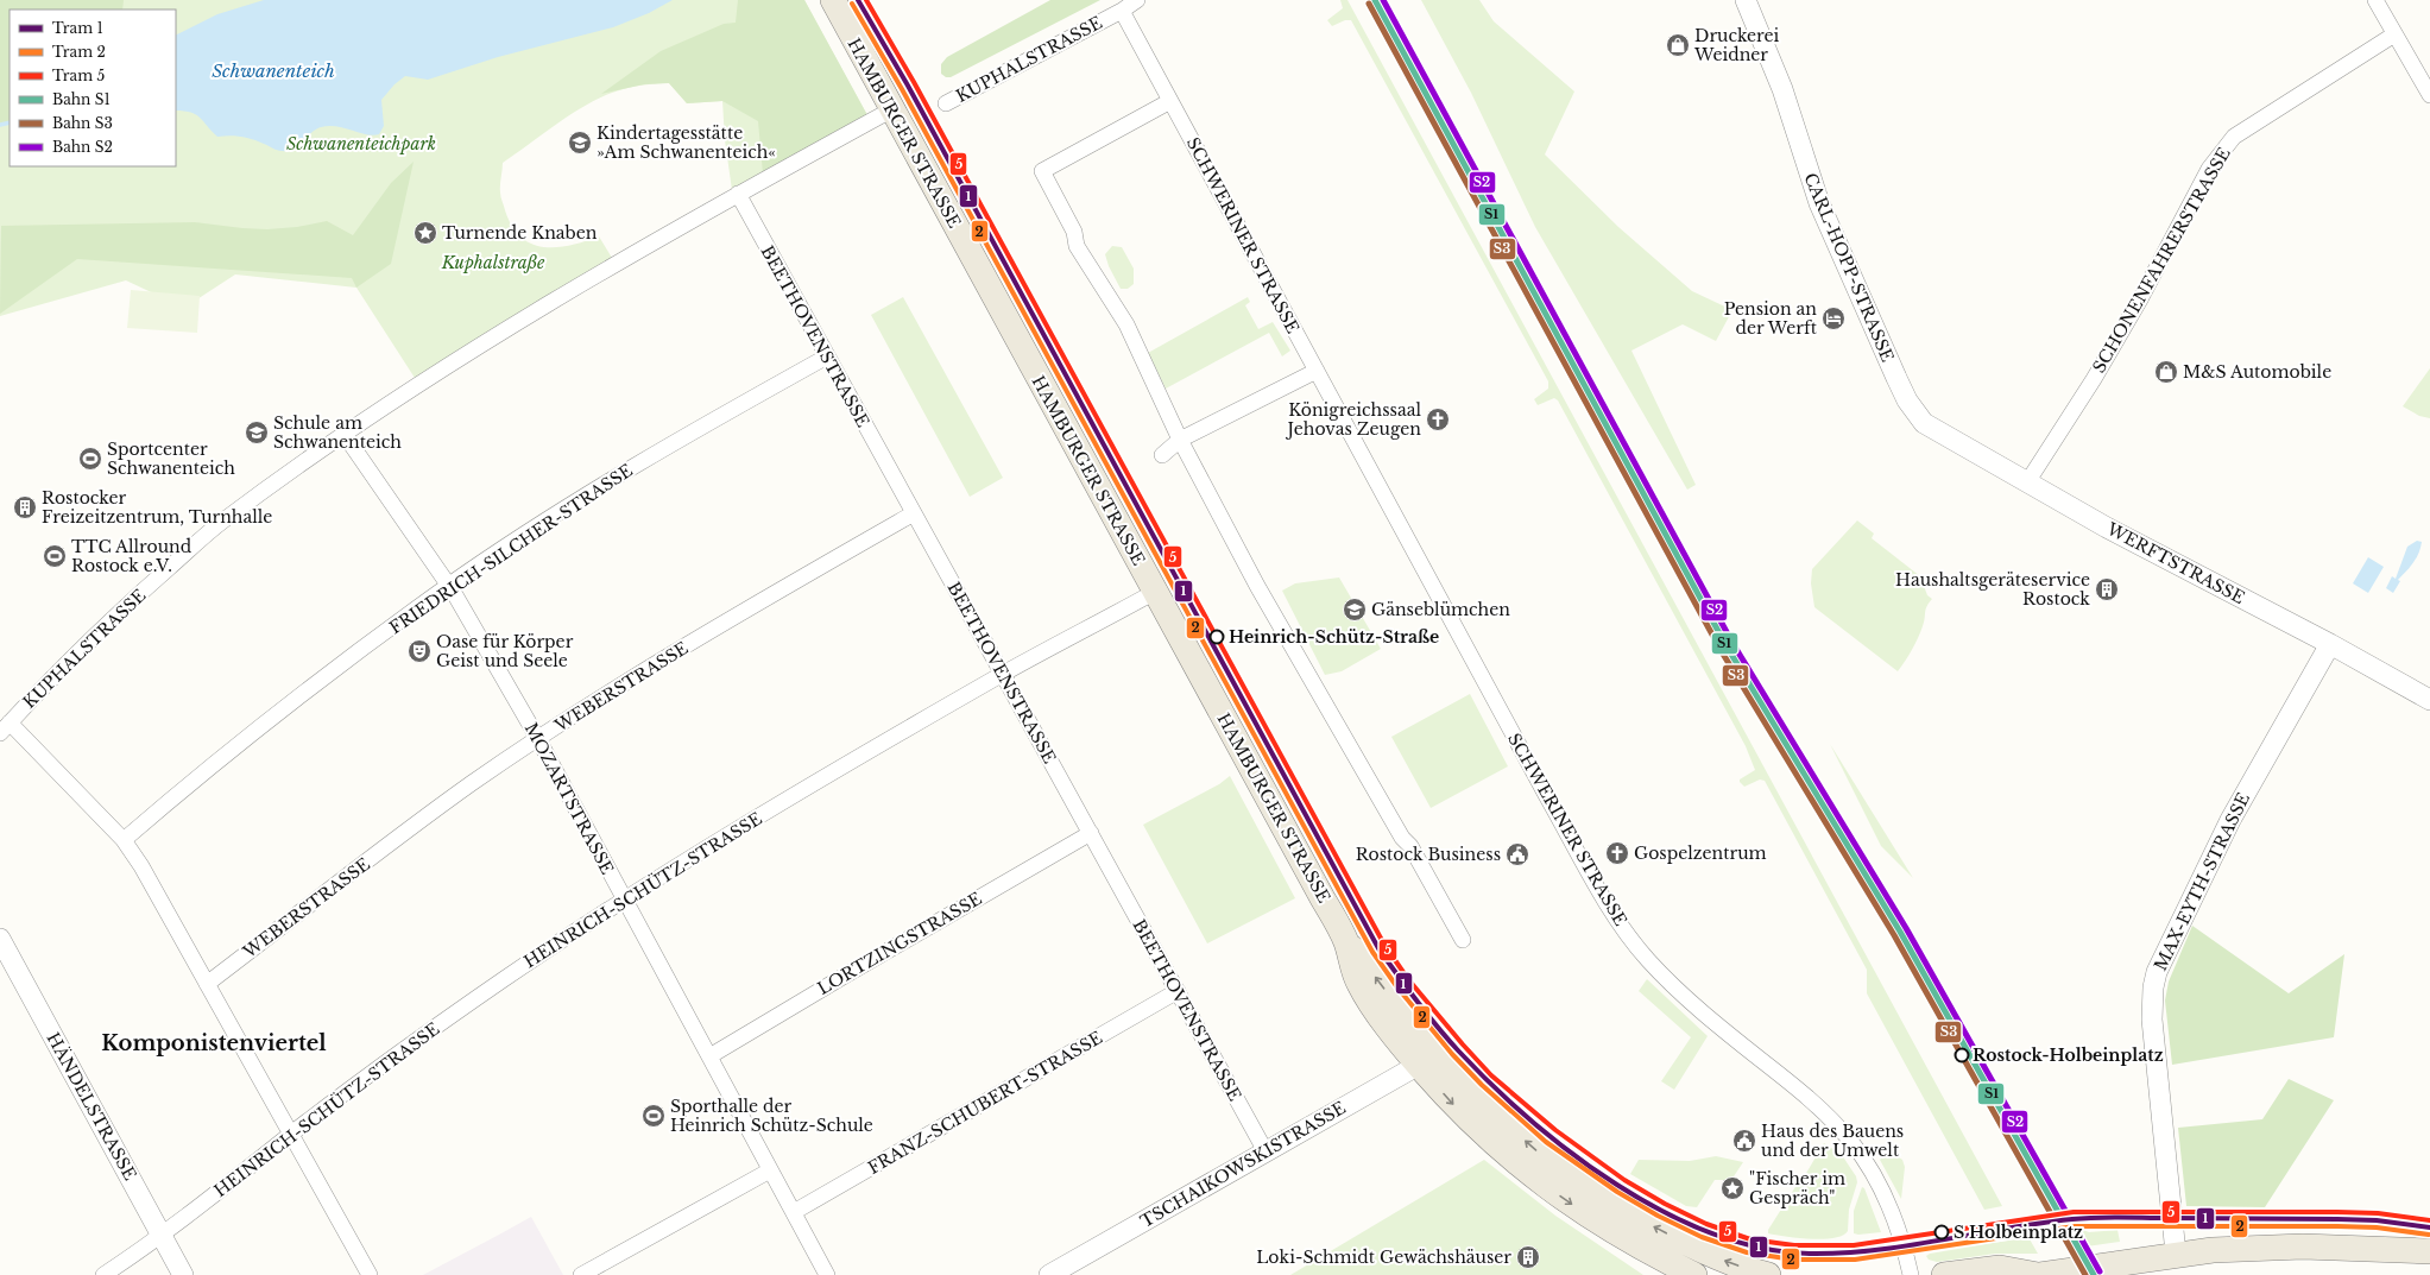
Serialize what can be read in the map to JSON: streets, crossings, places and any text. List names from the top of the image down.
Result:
{
  "streets": {
    "main road": ["HAMBURGER STRASSE"],
    "street": [
      "KUPHALSTRASSE",
      "SCHWERINER STRASSE",
      "SCHONENFAHRERSTRASSE",
      "CARL-HOPP-STRASSE",
      "BEETHOVENSTRASSE",
      "FRIEDRICH-SILCHER-STRASSE",
      "WERFTSTRASSE",
      "WEBERSTRASSE",
      "MOZARTSTRASSE",
      "MAX-EYTH-STRASSE",
      "HEINRICH-SCHÜTZ-STRASSE",
      "LORTZINGSTRASSE",
      "FRANZ-SCHUBERT-STRASSE",
      "HÄNDELSTRASSE",
      "TSCHAIKOWSKISTRASSE"
    ]
  },
  "crossings": [
    ["KUPHALSTRASSE", "HAMBURGER STRASSE"],
    ["KUPHALSTRASSE", "SCHWERINER STRASSE"],
    ["KUPHALSTRASSE", "BEETHOVENSTRASSE"],
    ["KUPHALSTRASSE", "MOZARTSTRASSE"],
    ["HAMBURGER STRASSE", "HEINRICH-SCHÜTZ-STRASSE"],
    ["HAMBURGER STRASSE", "TSCHAIKOWSKISTRASSE"],
    ["SCHONENFAHRERSTRASSE", "WERFTSTRASSE"],
    ["CARL-HOPP-STRASSE", "WERFTSTRASSE"],
    ["BEETHOVENSTRASSE", "FRIEDRICH-SILCHER-STRASSE"],
    ["BEETHOVENSTRASSE", "WEBERSTRASSE"],
    ["BEETHOVENSTRASSE", "HEINRICH-SCHÜTZ-STRASSE"],
    ["BEETHOVENSTRASSE", "LORTZINGSTRASSE"],
    ["BEETHOVENSTRASSE", "FRANZ-SCHUBERT-STRASSE"],
    ["BEETHOVENSTRASSE", "TSCHAIKOWSKISTRASSE"],
    ["FRIEDRICH-SILCHER-STRASSE", "MOZARTSTRASSE"],
    ["WERFTSTRASSE", "MAX-EYTH-STRASSE"],
    ["WEBERSTRASSE", "MOZARTSTRASSE"],
    ["MOZARTSTRASSE", "HEINRICH-SCHÜTZ-STRASSE"],
    ["MOZARTSTRASSE", "LORTZINGSTRASSE"],
    ["MOZARTSTRASSE", "FRANZ-SCHUBERT-STRASSE"],
    ["HEINRICH-SCHÜTZ-STRASSE", "HÄNDELSTRASSE"]
  ],
  "districts": ["Komponistenviertel"],
  "water": ["Schwanenteich"],
  "parks": ["Schwanenteichpark", "Kuphalstraße"],
  "places": {
    "shop": ["Druckerei Weidner", "M&S Automobile"],
    "school or university": ["Kindertagesstätte »Am Schwanenteich«", "Schule am Schwanenteich", "Gänseblümchen"],
    "place": ["Turnende Knaben", "\"Fischer im Gespräch\""],
    "hotel": ["Pension an der Werft"],
    "church": ["Königreichssaal Jehovas Zeugen", "Gospelzentrum"],
    "sports": ["Sportcenter Schwanenteich", "TTC Allround Rostock e.V.", "Sporthalle der Heinrich Schütz-Schule"],
    "building": ["Rostocker Freizeitzentrum, Turnhalle", "Haushaltsgeräteservice Rostock", "Loki-Schmidt Gewächshäuser"],
    "other": ["Heinrich-Schütz-Straße", "Rostock-Holbeinplatz", "S Holbeinplatz"],
    "theatre": ["Oase für Körper Geist und Seele"],
    "public building": ["Rostock Business", "Haus des Bauens und der Umwelt"]
  },
  "lines": [
    "tram line 1",
    "tram line 5",
    "rail line S1",
    "rail line S2",
    "tram line 2",
    "rail line S3"
  ],
  "legend": [
    "Tram 1",
    "Tram 2",
    "Tram 5",
    "Bahn S1",
    "Bahn S3",
    "Bahn S2"
  ]
}
